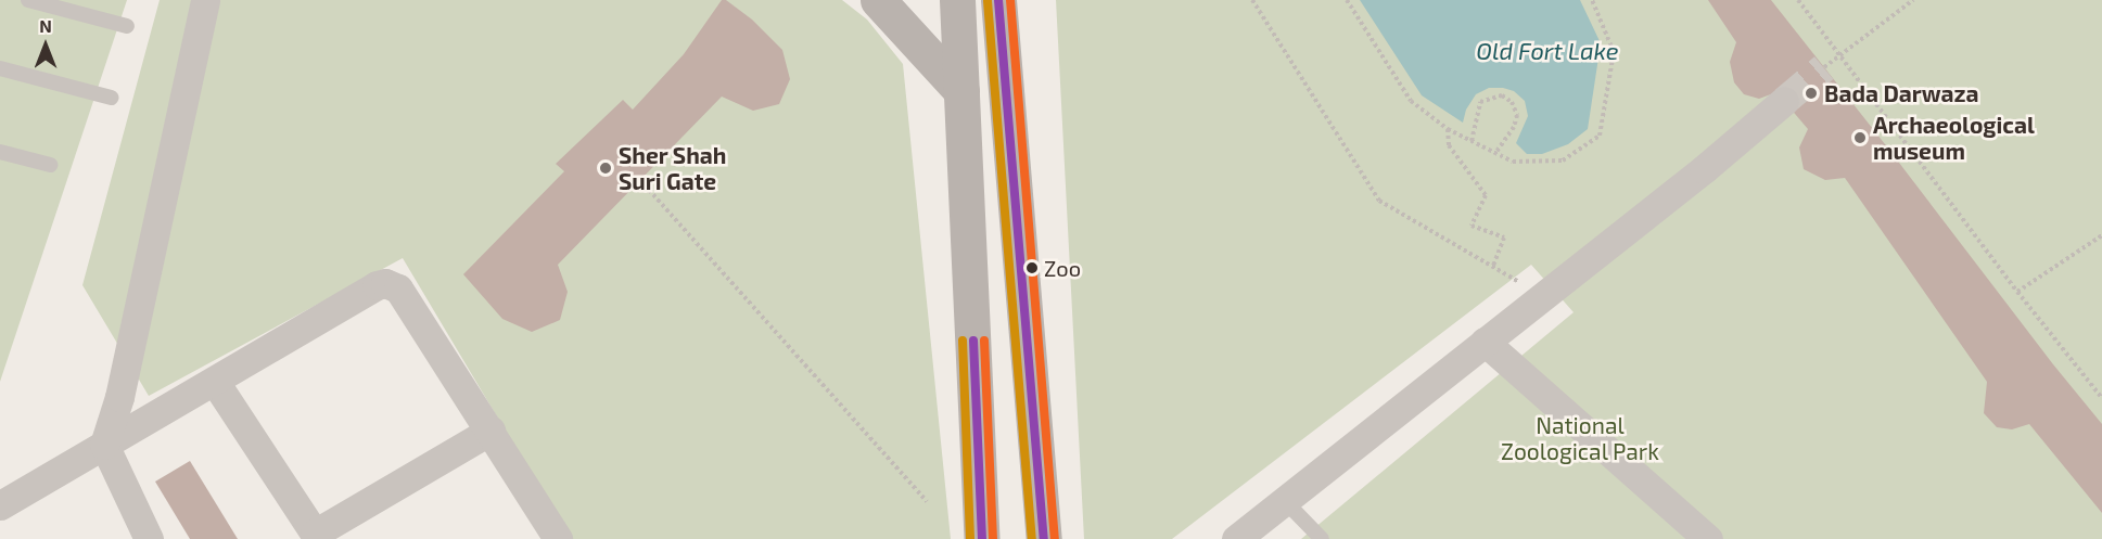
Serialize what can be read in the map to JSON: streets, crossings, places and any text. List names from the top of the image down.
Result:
{
  "water": ["Old Fort Lake"],
  "parks": ["National Zoological Park"],
  "places": [
    "Bada Darwaza",
    "Archaeological museum",
    "Sher Shah Suri Gate",
    "Zoo"
  ],
  "north": "top"
}
